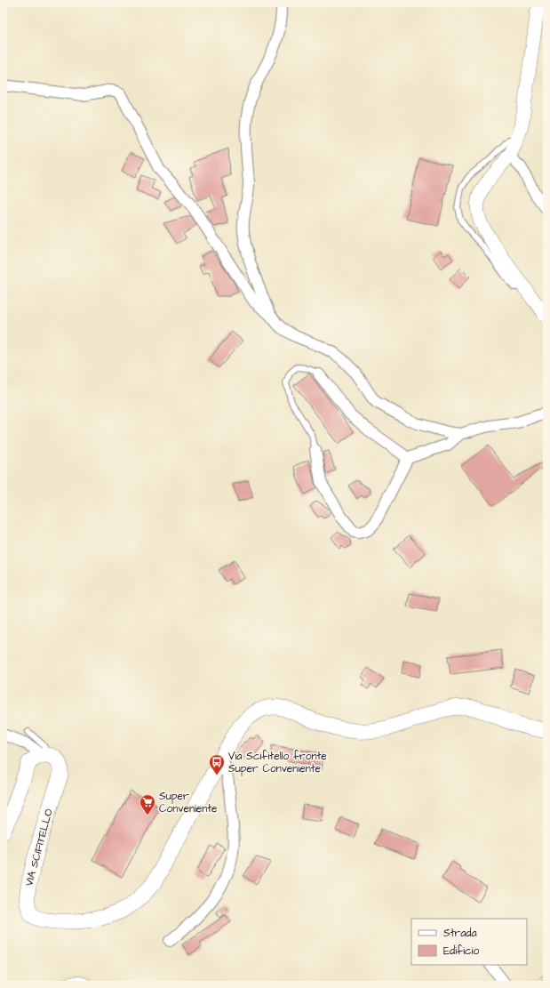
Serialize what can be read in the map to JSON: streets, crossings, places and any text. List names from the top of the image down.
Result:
{
  "streets": {
    "main road": ["VIA SCIFITELLO"]
  },
  "places": {
    "bus stop": ["Via Scifitello fronte Super Conveniente"],
    "supermarket": ["Super Conveniente"]
  },
  "legend": ["Strada", "Edificio"]
}
